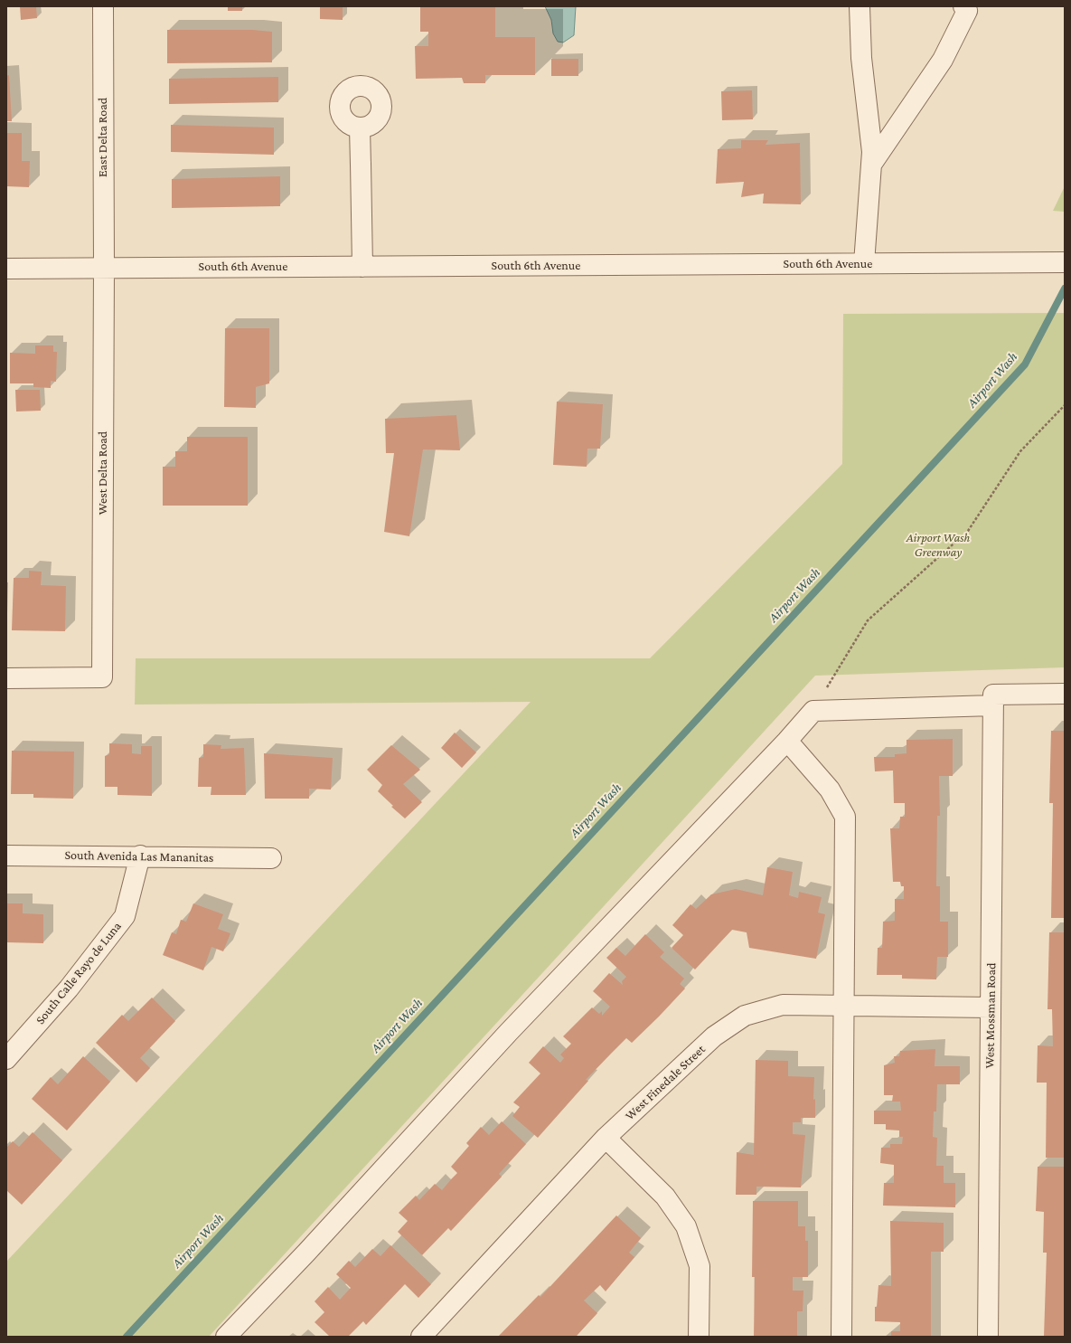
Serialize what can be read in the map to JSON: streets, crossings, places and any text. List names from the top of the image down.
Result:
{
  "streets": {
    "street": [
      "East Delta Road",
      "South 6th Avenue",
      "West Delta Road",
      "South Avenida Las Mananitas",
      "South Calle Rayo de Luna",
      "West Mossman Road",
      "West Finedale Street"
    ]
  },
  "crossings": [
    ["East Delta Road", "South 6th Avenue"],
    ["East Delta Road", "West Delta Road"],
    ["South 6th Avenue", "West Delta Road"],
    ["South Avenida Las Mananitas", "South Calle Rayo de Luna"],
    ["West Mossman Road", "West Finedale Street"]
  ],
  "water": ["Airport Wash"],
  "parks": ["Airport Wash Greenway"]
}
